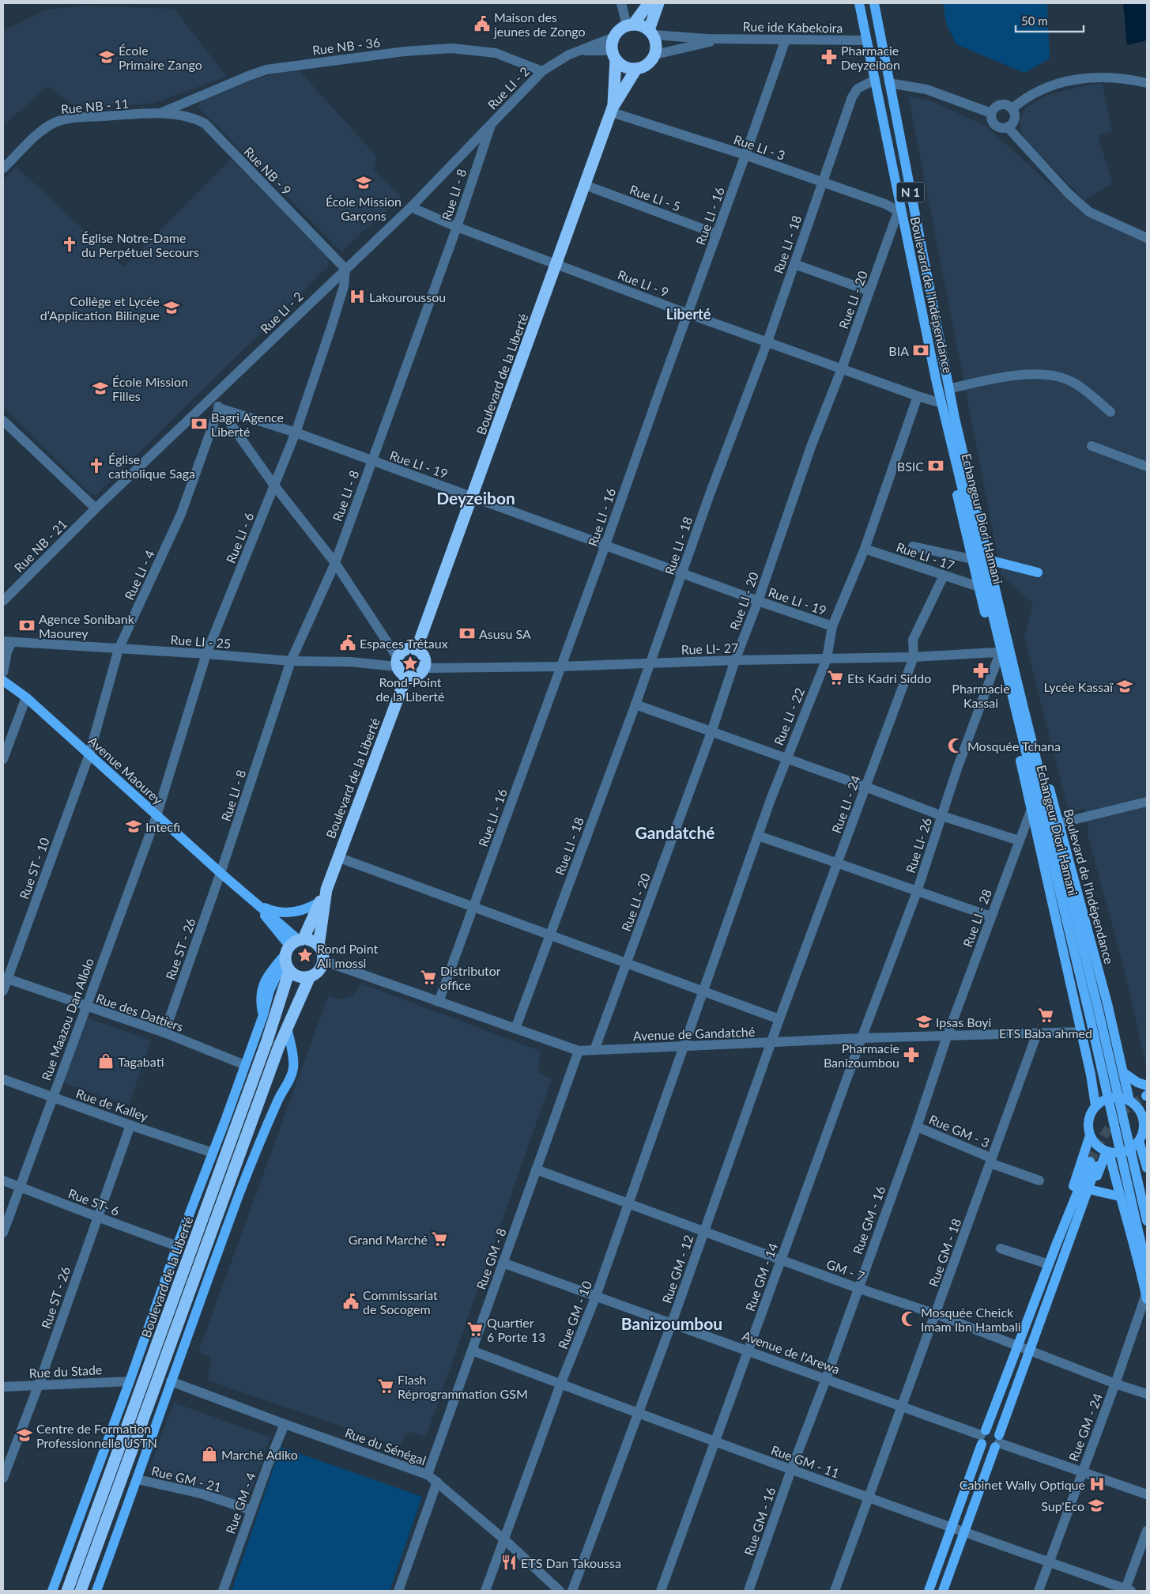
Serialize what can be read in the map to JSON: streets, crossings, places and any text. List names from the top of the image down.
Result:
{
  "streets": {
    "highway": ["Boulevard de la Liberté"],
    "main road": [
      "N 1",
      "Boulevard de l'Indépendance",
      "Echangeur Diori Hamani",
      "Avenue Maourey"
    ],
    "street": [
      "Rue ide Kabekoira",
      "Rue NB - 36",
      "Rue LI - 2",
      "Rue NB - 11",
      "Rue LI - 3",
      "Rue NB - 9",
      "Rue LI - 8",
      "Rue LI - 5",
      "Rue LI - 16",
      "Rue LI - 18",
      "Rue LI - 9",
      "Rue LI - 20",
      "Rue LI - 19",
      "Rue LI - 6",
      "Rue NB - 21",
      "Rue LI - 17",
      "Rue LI - 4",
      "Rue LI - 25",
      "Rue LI- 27",
      "Rue LI - 22",
      "Rue LI - 24",
      "Rue LI- 26",
      "Rue ST - 10",
      "Rue LI - 28",
      "Rue ST - 26",
      "Rue des Dattiers",
      "Rue Maazou Dan Allolo",
      "Avenue de Gandatché",
      "Rue de Kalley",
      "Rue GM - 3",
      "Rue ST- 6",
      "Rue GM - 16",
      "Rue GM - 18",
      "Rue GM - 8",
      "Rue GM - 12",
      "GM - 7",
      "Rue GM - 14",
      "Rue GM - 10",
      "Avenue de l'Arewa",
      "Rue du Stade",
      "Rue GM - 24",
      "Rue du Sénégal",
      "Rue GM - 11",
      "Rue GM - 21",
      "Rue GM - 4"
    ]
  },
  "crossings": [
    ["Rue ide Kabekoira", "Rue LI - 16"],
    ["Rue ide Kabekoira", "Boulevard de l'Indépendance"],
    ["Rue NB - 36", "Rue LI - 2"],
    ["Rue NB - 36", "Rue NB - 11"],
    ["Rue NB - 36", "Rue NB - 9"],
    ["Rue LI - 2", "Rue NB - 9"],
    ["Rue LI - 2", "Rue LI - 8"],
    ["Rue LI - 2", "Rue LI - 9"],
    ["Rue LI - 2", "Rue LI - 6"],
    ["Rue LI - 2", "Rue NB - 21"],
    ["Rue NB - 11", "Rue NB - 9"],
    ["Rue LI - 3", "Rue LI - 16"],
    ["Rue LI - 3", "Rue LI - 18"],
    ["Rue LI - 3", "Boulevard de l'Indépendance"],
    ["Rue LI - 3", "Rue LI - 20"],
    ["Rue LI - 3", "Boulevard de la Liberté"],
    ["Rue NB - 9", "Rue LI - 6"],
    ["Rue LI - 8", "Rue LI - 9"],
    ["Rue LI - 8", "Rue LI - 19"],
    ["Rue LI - 8", "Rue LI - 25"],
    ["Rue LI - 8", "Avenue Maourey"],
    ["Rue LI - 8", "Rue ST - 26"],
    ["Rue LI - 5", "Rue LI - 16"],
    ["Rue LI - 5", "Boulevard de la Liberté"],
    ["Rue LI - 16", "Rue LI - 9"],
    ["Rue LI - 16", "Rue LI - 19"],
    ["Rue LI - 16", "Rue LI- 27"],
    ["Rue LI - 16", "Avenue de Gandatché"],
    ["Rue LI - 18", "Rue LI - 9"],
    ["Rue LI - 18", "Boulevard de l'Indépendance"],
    ["Rue LI - 18", "Rue LI - 19"],
    ["Rue LI - 18", "Rue LI- 27"],
    ["Rue LI - 18", "Avenue de Gandatché"],
    ["Rue LI - 9", "Boulevard de l'Indépendance"],
    ["Rue LI - 9", "Rue LI - 20"],
    ["Rue LI - 9", "Boulevard de la Liberté"],
    ["Rue LI - 9", "Rue LI - 22"],
    ["Boulevard de l'Indépendance", "Rue LI - 20"],
    ["Boulevard de l'Indépendance", "Echangeur Diori Hamani"],
    ["Boulevard de l'Indépendance", "Rue LI - 17"],
    ["Boulevard de l'Indépendance", "Rue LI- 27"],
    ["Boulevard de l'Indépendance", "Rue LI- 26"],
    ["Boulevard de l'Indépendance", "Rue LI - 28"],
    ["Boulevard de l'Indépendance", "Avenue de Gandatché"],
    ["Rue LI - 20", "Rue LI - 19"],
    ["Rue LI - 20", "Rue LI- 27"],
    ["Rue LI - 20", "Avenue de Gandatché"],
    ["Boulevard de la Liberté", "Rue LI - 19"],
    ["Boulevard de la Liberté", "Rue LI - 25"],
    ["Boulevard de la Liberté", "Rue LI- 27"],
    ["Boulevard de la Liberté", "Avenue Maourey"],
    ["Boulevard de la Liberté", "Rue des Dattiers"],
    ["Boulevard de la Liberté", "Avenue de Gandatché"],
    ["Boulevard de la Liberté", "Rue de Kalley"],
    ["Boulevard de la Liberté", "Rue ST- 6"],
    ["Boulevard de la Liberté", "Rue du Stade"],
    ["Rue LI - 19", "Rue LI - 6"],
    ["Rue LI - 19", "Rue LI - 4"],
    ["Rue LI - 19", "Rue LI - 22"],
    ["Rue LI - 6", "Rue LI - 25"],
    ["Rue LI - 6", "Avenue Maourey"],
    ["Rue LI - 6", "Rue Maazou Dan Allolo"],
    ["Rue LI - 17", "Rue LI - 22"],
    ["Rue LI - 17", "Rue LI - 24"],
    ["Rue LI - 4", "Rue LI - 25"],
    ["Rue LI - 4", "Avenue Maourey"],
    ["Rue LI - 4", "Rue ST - 10"],
    ["Rue LI - 25", "Rue LI- 27"],
    ["Rue LI- 27", "Rue LI - 22"],
    ["Rue LI- 27", "Rue LI - 24"],
    ["Rue LI- 27", "Rue LI- 26"],
    ["Rue LI - 22", "Avenue de Gandatché"],
    ["Rue LI - 22", "Rue GM - 10"],
    ["Avenue Maourey", "Rue ST - 10"],
    ["Avenue Maourey", "Rue ST - 26"],
    ["Avenue Maourey", "Rue Maazou Dan Allolo"],
    ["Avenue Maourey", "Avenue de Gandatché"],
    ["Rue LI - 24", "Avenue de Gandatché"],
    ["Rue LI - 24", "Rue GM - 12"],
    ["Rue LI- 26", "Avenue de Gandatché"],
    ["Rue LI- 26", "Rue GM - 14"],
    ["Rue ST - 10", "Rue des Dattiers"],
    ["Rue LI - 28", "Avenue de Gandatché"],
    ["Rue LI - 28", "Rue GM - 16"],
    ["Rue ST - 26", "Rue des Dattiers"],
    ["Rue ST - 26", "Rue de Kalley"],
    ["Rue ST - 26", "Rue ST- 6"],
    ["Rue ST - 26", "Rue du Stade"],
    ["Rue des Dattiers", "Rue Maazou Dan Allolo"],
    ["Rue Maazou Dan Allolo", "Rue de Kalley"],
    ["Rue Maazou Dan Allolo", "Rue ST- 6"],
    ["Avenue de Gandatché", "Rue GM - 16"],
    ["Avenue de Gandatché", "Rue GM - 18"],
    ["Avenue de Gandatché", "Rue GM - 8"],
    ["Avenue de Gandatché", "Rue GM - 12"],
    ["Avenue de Gandatché", "Rue GM - 14"],
    ["Avenue de Gandatché", "Rue GM - 10"],
    ["Rue GM - 3", "Rue GM - 16"],
    ["Rue GM - 3", "Rue GM - 18"],
    ["Rue GM - 16", "GM - 7"],
    ["Rue GM - 16", "Avenue de l'Arewa"],
    ["Rue GM - 16", "Rue GM - 11"],
    ["Rue GM - 18", "GM - 7"],
    ["Rue GM - 18", "Avenue de l'Arewa"],
    ["Rue GM - 18", "Rue GM - 11"],
    ["Rue GM - 8", "GM - 7"],
    ["Rue GM - 8", "Avenue de l'Arewa"],
    ["Rue GM - 8", "Rue du Sénégal"],
    ["Rue GM - 8", "Rue GM - 11"],
    ["Rue GM - 12", "GM - 7"],
    ["Rue GM - 12", "Avenue de l'Arewa"],
    ["Rue GM - 12", "Rue GM - 11"],
    ["GM - 7", "Rue GM - 14"],
    ["GM - 7", "Rue GM - 10"],
    ["GM - 7", "Rue GM - 24"],
    ["Rue GM - 14", "Avenue de l'Arewa"],
    ["Rue GM - 14", "Rue GM - 11"],
    ["Rue GM - 10", "Avenue de l'Arewa"],
    ["Rue GM - 10", "Rue du Sénégal"],
    ["Rue GM - 10", "Rue GM - 11"],
    ["Rue GM - 24", "Rue GM - 11"],
    ["Rue du Sénégal", "Rue GM - 4"],
    ["Rue GM - 21", "Rue GM - 4"]
  ],
  "districts": [
    "Liberté",
    "Deyzeibon",
    "Gandatché",
    "Banizoumbou"
  ],
  "places": {
    "public building": ["Maison des jeunes de Zongo", "Espaces Trétaux", "Commissariat de Socogem"],
    "school or university": [
      "École Primaire Zango",
      "École Mission Garçons",
      "Collège et Lycée d’Application Bilingue",
      "École Mission Filles",
      "Lycée Kassaï",
      "Intecfi",
      "Ipsas Boyi",
      "Centre de Formation Professionnelle USTN",
      "Sup'Eco"
    ],
    "pharmacy": ["Pharmacie Deyzeibon", "Pharmacie Kassai", "Pharmacie Banizoumbou"],
    "church": ["Église Notre-Dame du Perpétuel Secours", "Église catholique Saga"],
    "hospital": ["Lakouroussou", "Cabinet Wally Optique"],
    "bank": [
      "BIA",
      "Bagri Agence Liberté",
      "BSIC",
      "Agence Sonibank Maourey",
      "Asusu SA"
    ],
    "place": ["Rond-Point de la Liberté", "Rond Point Ali mossi"],
    "supermarket": [
      "Ets Kadri Siddo",
      "Distributor office",
      "ETS Baba ahmed",
      "Grand Marché",
      "Quartier 6 Porte 13",
      "Flash Réprogrammation GSM"
    ],
    "mosque": ["Mosquée Tchana", "Mosquée Cheick Imam Ibn Hambali"],
    "shop": ["Tagabati", "Marché Adiko"],
    "restaurant": ["ETS Dan Takoussa"]
  },
  "scale_bar": "50 m"
}
